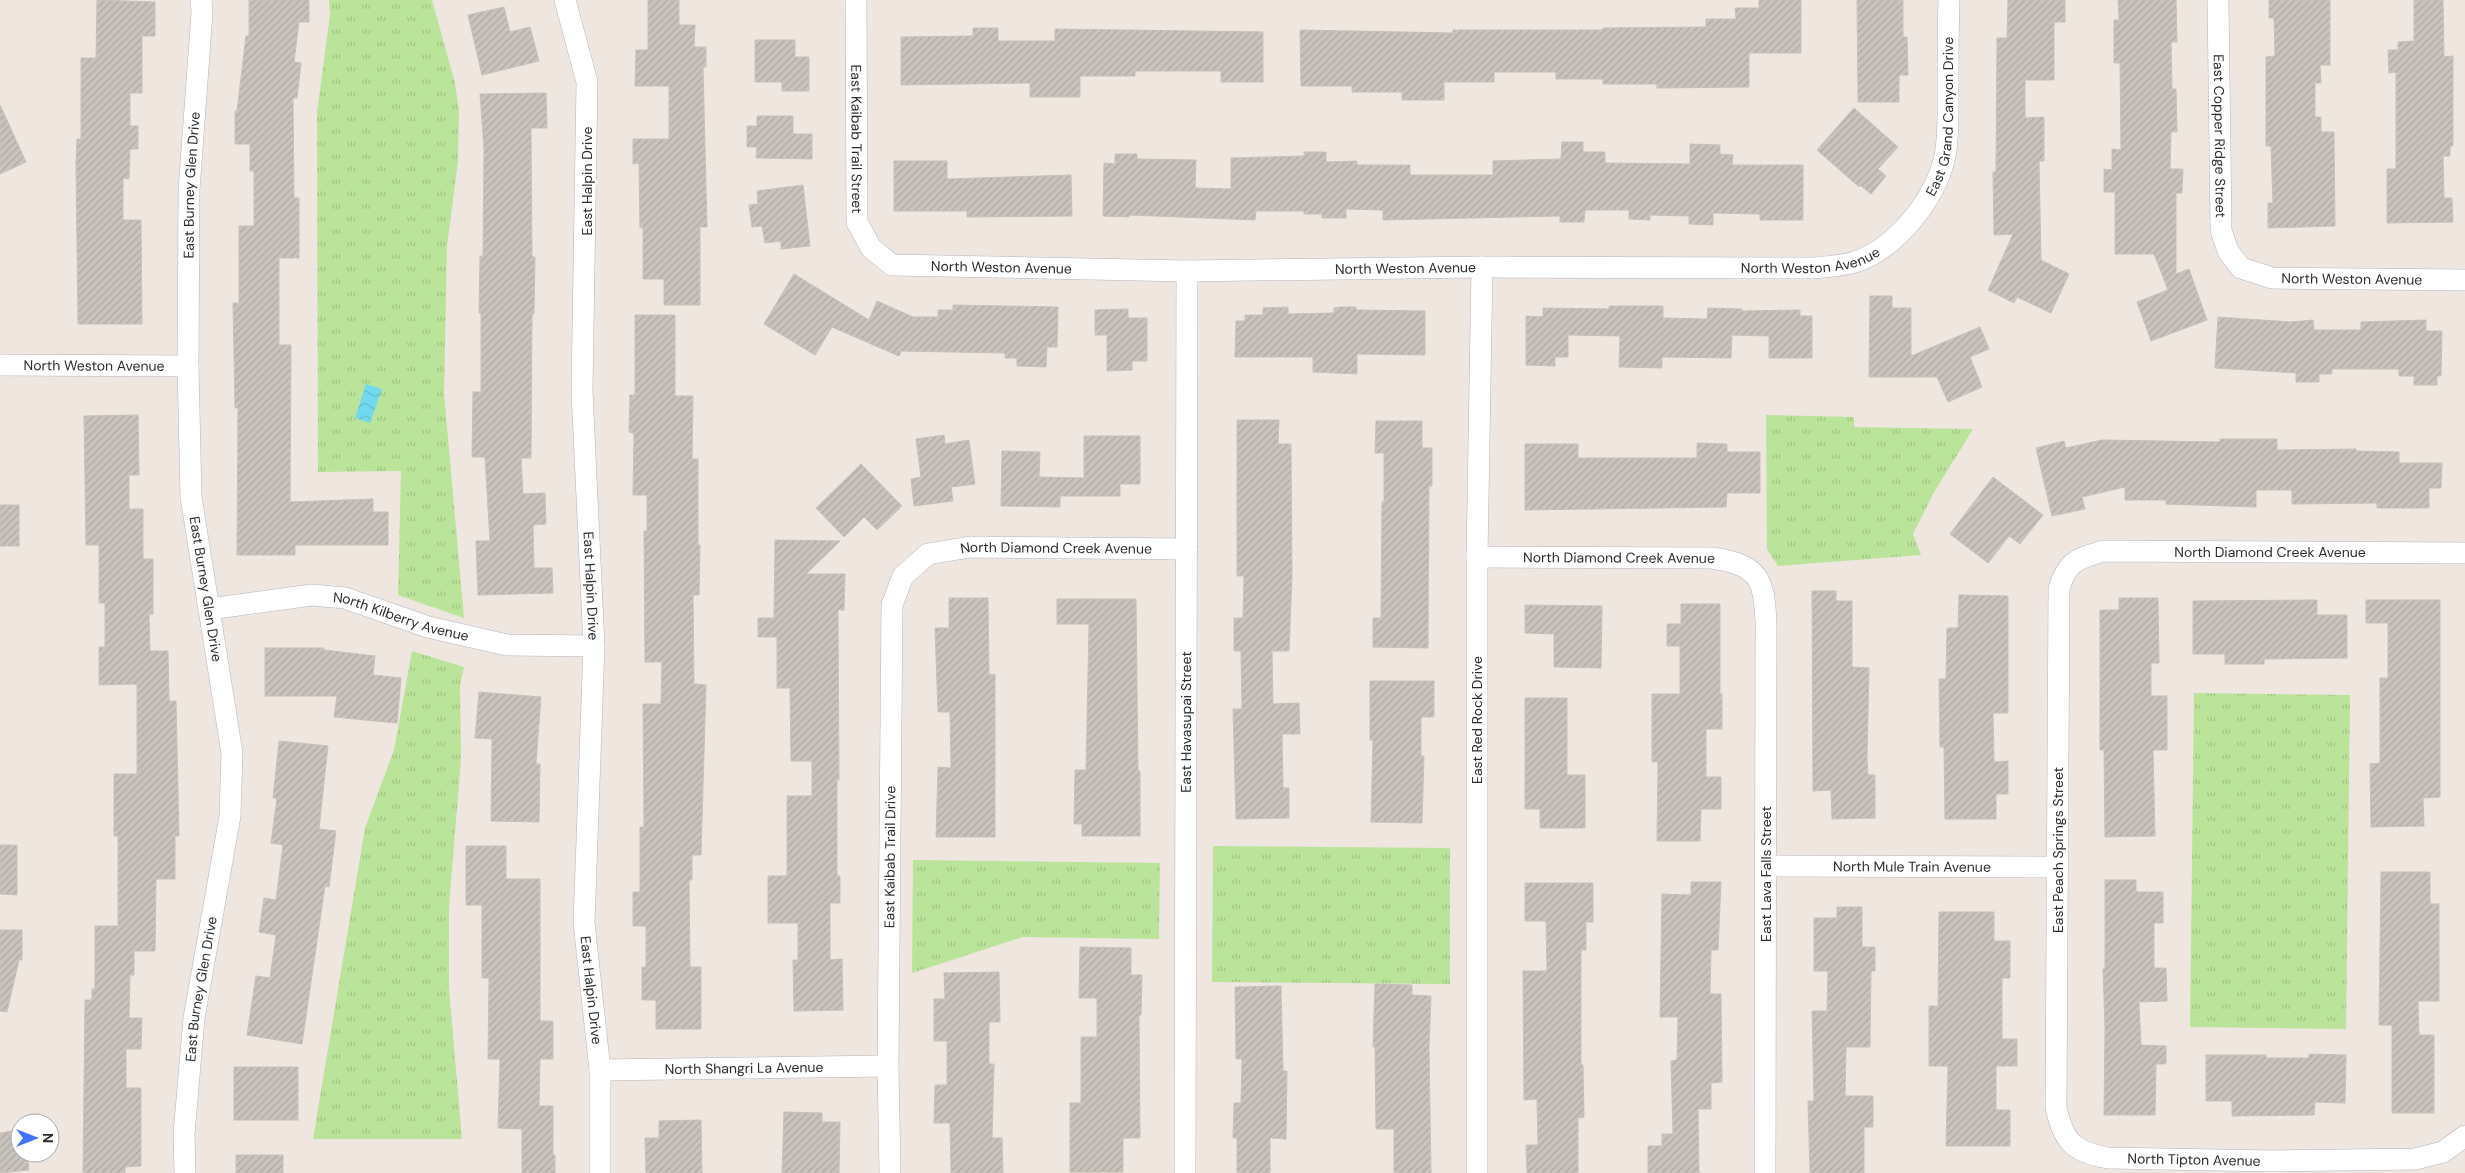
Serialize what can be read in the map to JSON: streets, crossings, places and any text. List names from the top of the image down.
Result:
{
  "streets": {
    "street": [
      "East Grand Canyon Drive",
      "East Copper Ridge Street",
      "East Kaibab Trail Street",
      "East Halpin Drive",
      "East Burney Glen Drive",
      "North Weston Avenue",
      "North Diamond Creek Avenue",
      "North Kilberry Avenue",
      "East Red Rock Drive",
      "East Havasupai Street",
      "East Peach Springs Street",
      "East Kaibab Trail Drive",
      "North Mule Train Avenue",
      "East Lava Falls Street",
      "North Shangri La Avenue",
      "North Tipton Avenue"
    ]
  },
  "crossings": [
    ["East Grand Canyon Drive", "North Weston Avenue"],
    ["East Copper Ridge Street", "North Weston Avenue"],
    ["East Kaibab Trail Street", "North Weston Avenue"],
    ["East Halpin Drive", "North Kilberry Avenue"],
    ["East Halpin Drive", "North Shangri La Avenue"],
    ["East Burney Glen Drive", "North Weston Avenue"],
    ["East Burney Glen Drive", "North Kilberry Avenue"],
    ["North Weston Avenue", "East Red Rock Drive"],
    ["North Weston Avenue", "East Havasupai Street"],
    ["North Diamond Creek Avenue", "East Red Rock Drive"],
    ["North Diamond Creek Avenue", "East Havasupai Street"],
    ["North Diamond Creek Avenue", "East Peach Springs Street"],
    ["North Diamond Creek Avenue", "East Kaibab Trail Drive"],
    ["North Diamond Creek Avenue", "East Lava Falls Street"],
    ["East Peach Springs Street", "North Mule Train Avenue"],
    ["East Peach Springs Street", "North Tipton Avenue"],
    ["East Kaibab Trail Drive", "North Shangri La Avenue"],
    ["North Mule Train Avenue", "East Lava Falls Street"]
  ],
  "north": "right"
}
